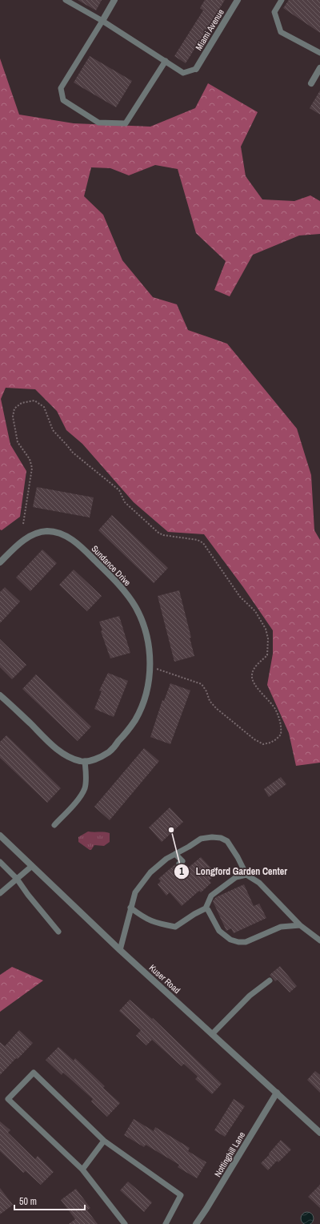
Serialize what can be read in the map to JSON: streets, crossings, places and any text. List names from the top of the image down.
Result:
{
  "streets": {
    "street": [
      "Miami Avenue",
      "Sundance Drive",
      "Kuser Road",
      "Nottinghill Lane"
    ]
  },
  "crossings": [
    ["Kuser Road", "Nottinghill Lane"]
  ],
  "places": ["Longford Garden Center"],
  "scale_bar": "50 m"
}
